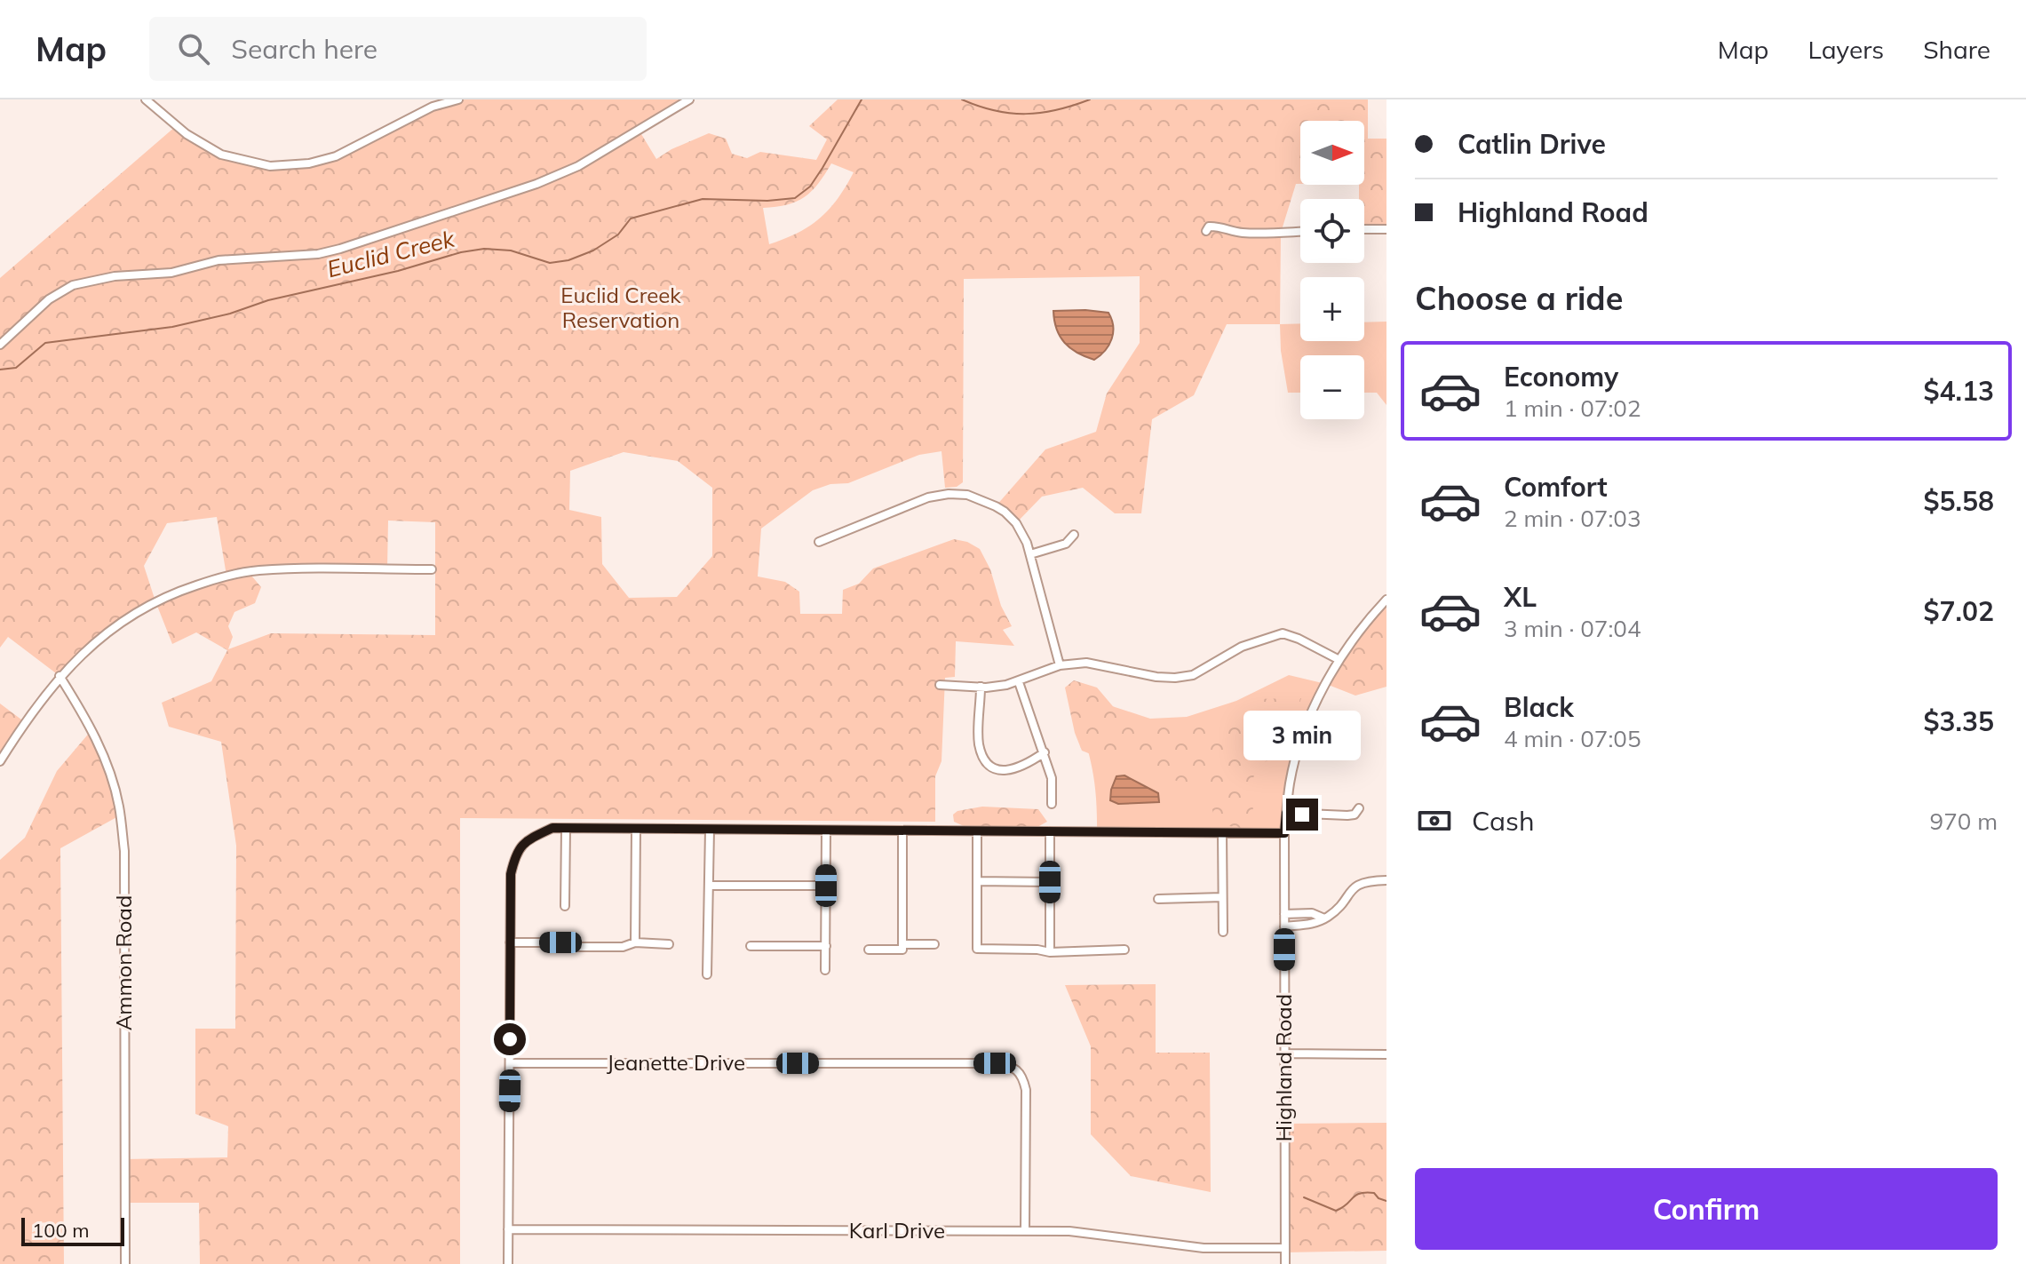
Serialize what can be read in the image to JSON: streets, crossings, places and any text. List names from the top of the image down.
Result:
{
  "streets": {
    "street": [
      "Ammon Road",
      "Jeanette Drive",
      "Highland Road",
      "Karl Drive"
    ]
  },
  "crossings": [
    ["Jeanette Drive", "Karl Drive"],
    ["Highland Road", "Karl Drive"]
  ],
  "water": ["Euclid Creek"],
  "parks": ["Euclid Creek Reservation"],
  "scale_bar": "100 m",
  "north": "right",
  "page": {
    "header": "Map",
    "search": "Search here",
    "nav": ["Map", "Layers", "Share"],
    "banner": ["Catlin Drive", "Highland Road"],
    "map_buttons": ["+", "−"],
    "heading": "Choose a ride",
    "list": [
      {
        "name": "Economy",
        "note": "1 min · 07:02",
        "value": "$4.13"
      },
      {
        "name": "Comfort",
        "note": "2 min · 07:03",
        "value": "$5.58"
      },
      {
        "name": "XL",
        "note": "3 min · 07:04",
        "value": "$7.02"
      },
      {
        "name": "Black",
        "note": "4 min · 07:05",
        "value": "$3.35"
      }
    ],
    "bubble": "3 min",
    "pay": ["Cash", "970 m"],
    "buttons": "Confirm",
    "scale": "100 m"
  }
}
